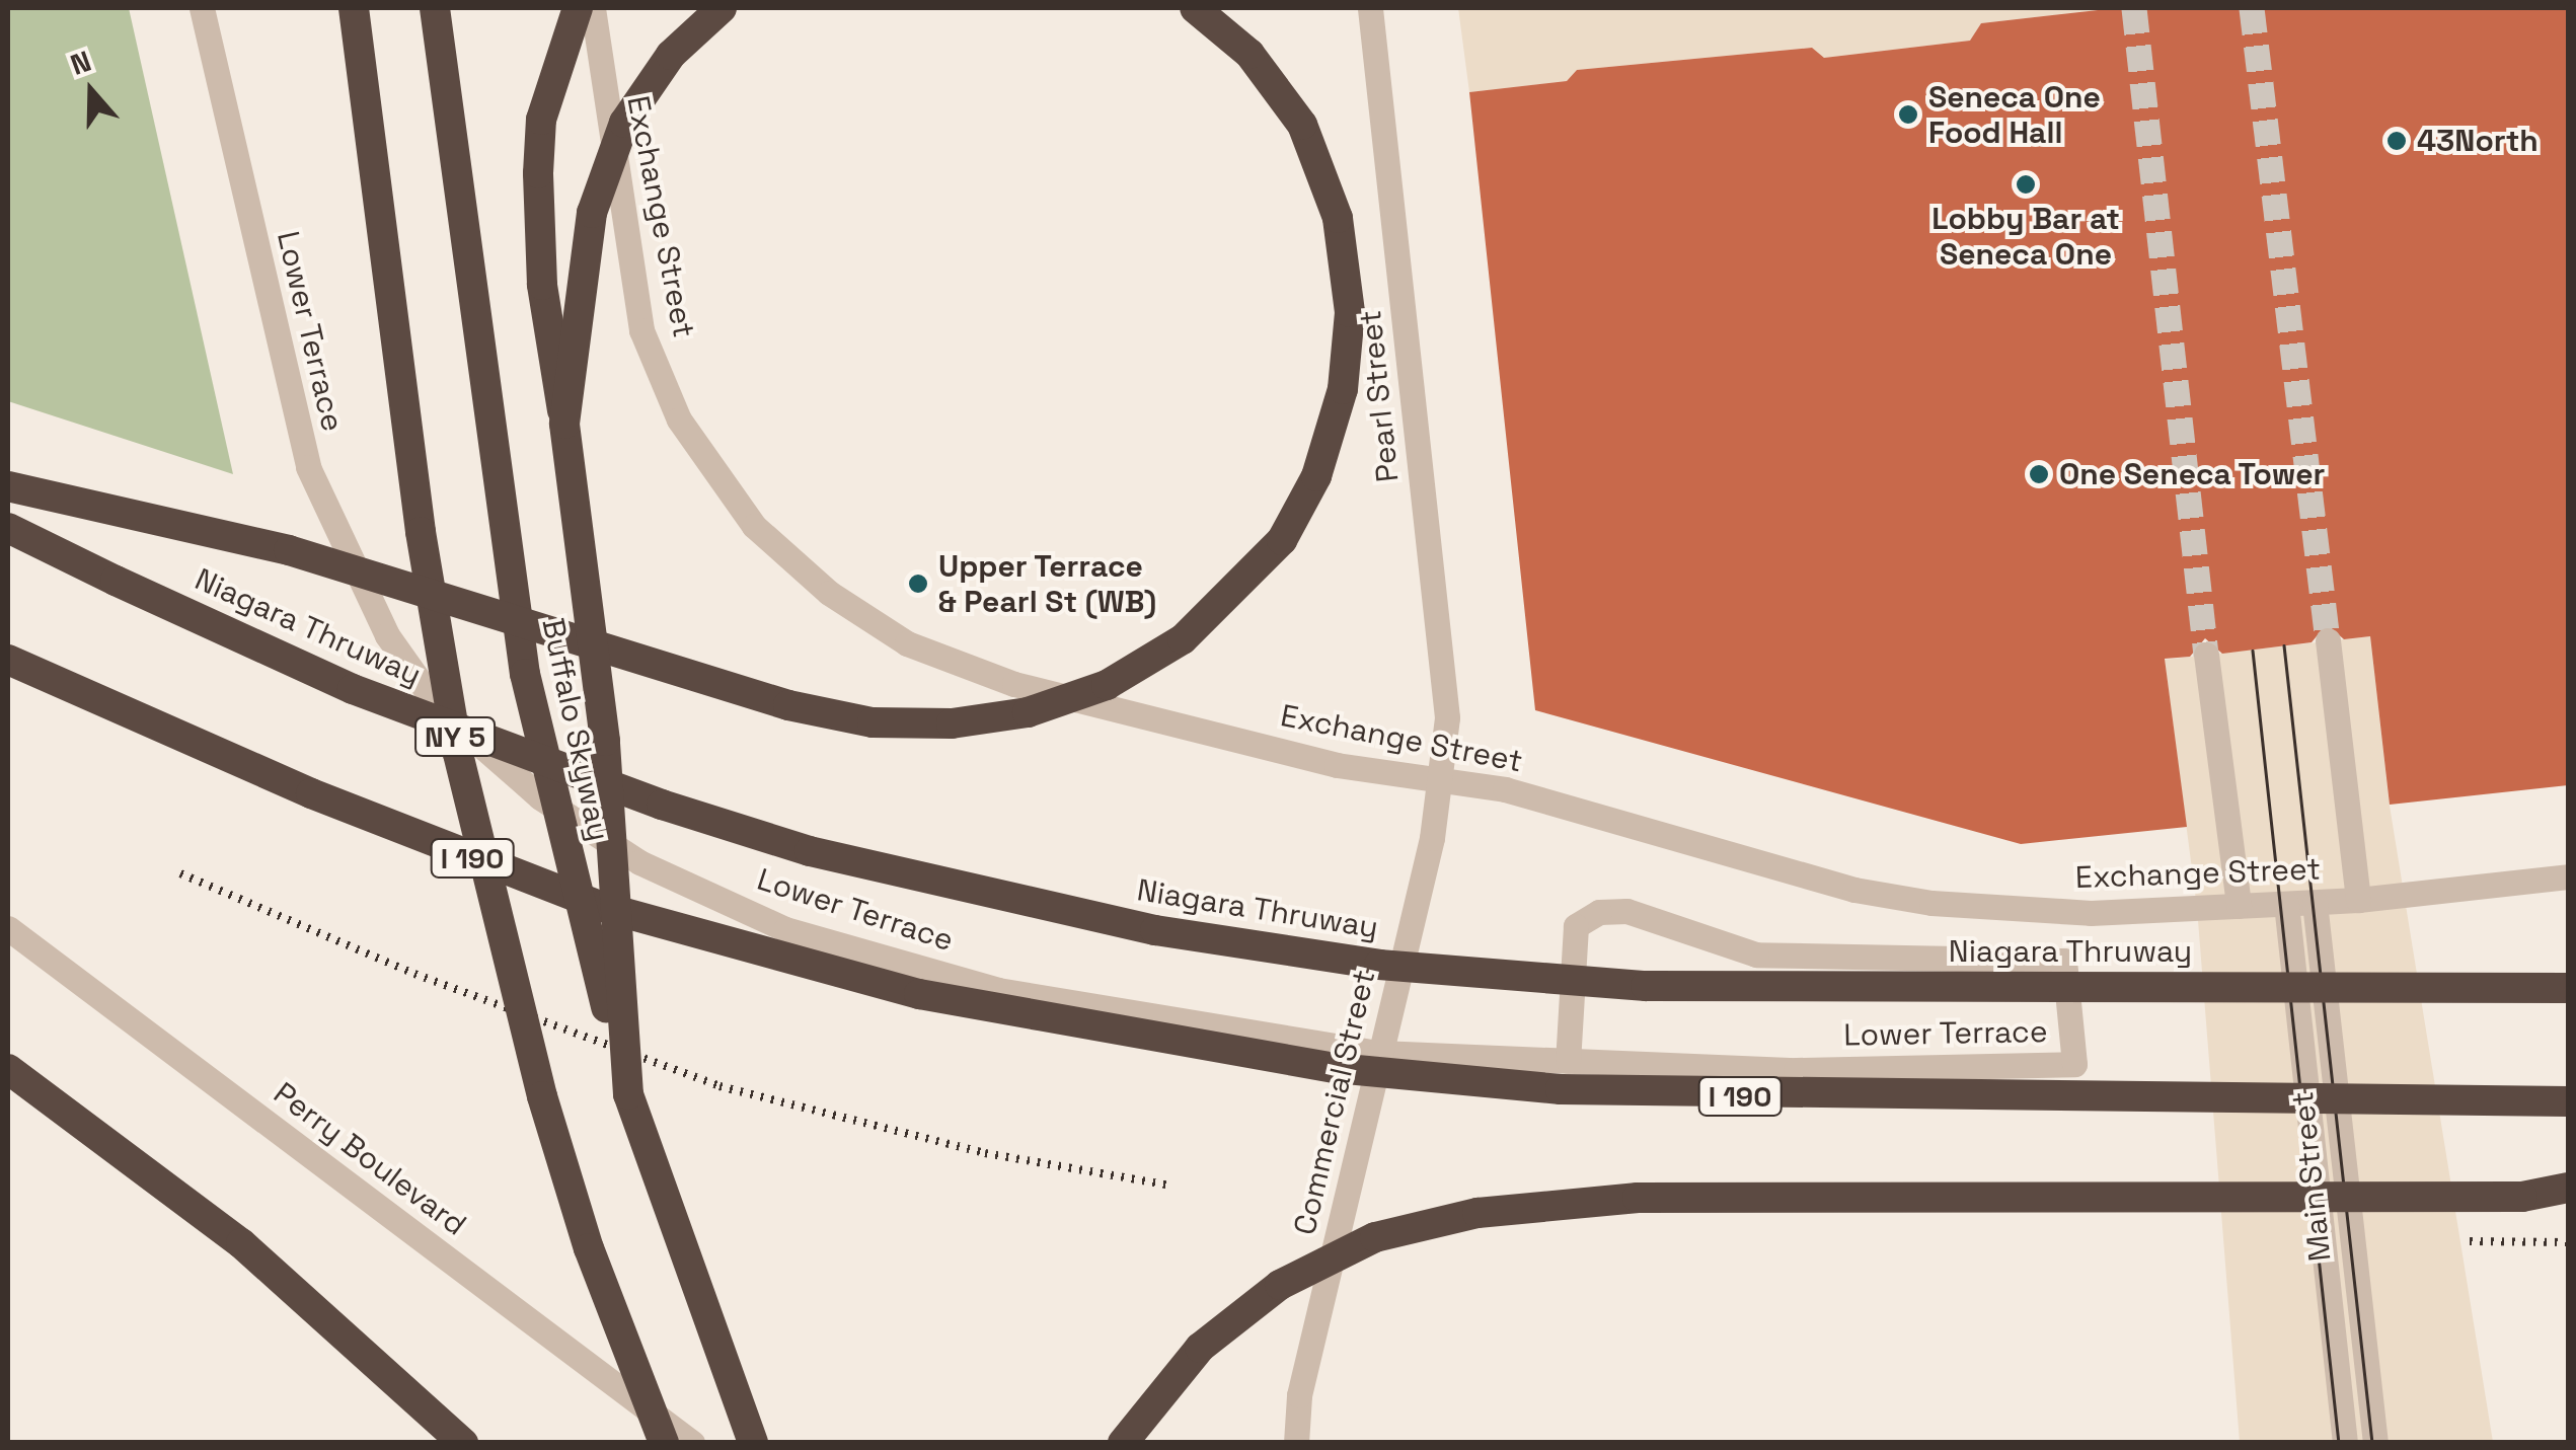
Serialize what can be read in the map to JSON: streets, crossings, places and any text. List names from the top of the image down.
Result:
{
  "streets": {
    "highway": [
      "Niagara Thruway",
      "Buffalo Skyway",
      "NY 5",
      "I 190"
    ],
    "street": [
      "Exchange Street",
      "Lower Terrace",
      "Pearl Street",
      "Commercial Street",
      "Perry Boulevard",
      "Main Street"
    ]
  },
  "crossings": [
    ["Exchange Street", "Pearl Street"],
    ["Exchange Street", "Commercial Street"],
    ["Exchange Street", "Main Street"],
    ["Lower Terrace", "Commercial Street"],
    ["Pearl Street", "Commercial Street"]
  ],
  "places": [
    "Seneca One Food Hall",
    "43North",
    "Lobby Bar at Seneca One",
    "One Seneca Tower",
    "Upper Terrace & Pearl St (WB)"
  ],
  "north": "top"
}
